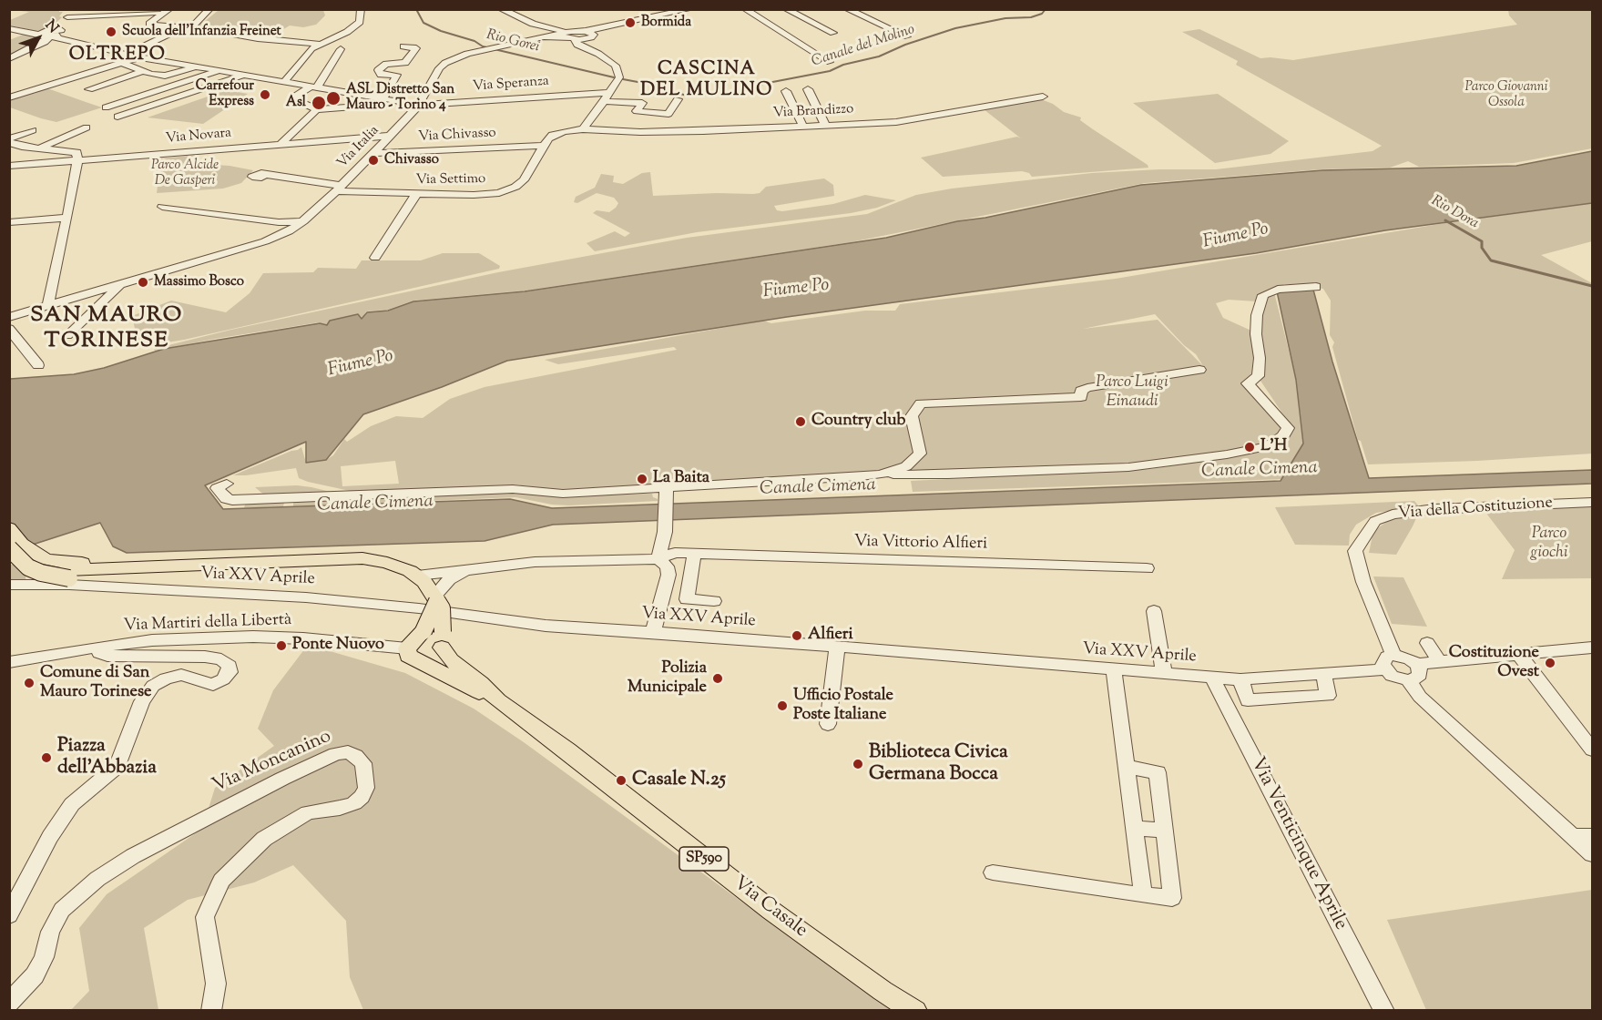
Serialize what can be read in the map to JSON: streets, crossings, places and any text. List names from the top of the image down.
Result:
{
  "streets": {
    "main road": ["SP590", "Via Casale"],
    "street": [
      "Via Speranza",
      "Via Brandizzo",
      "Via Chivasso",
      "Via Novara",
      "Via Italia",
      "Via Settimo",
      "Via della Costituzione",
      "Via Vittorio Alfieri",
      "Via XXV Aprile",
      "Via Martiri della Libertà",
      "Via Moncanino",
      "Via Venticinque Aprile"
    ]
  },
  "crossings": [
    ["Via Speranza", "Via Italia"],
    ["Via Chivasso", "Via Italia"],
    ["Via Chivasso", "Via Settimo"],
    ["Via Novara", "Via Italia"],
    ["Via Italia", "Via Settimo"],
    ["Via XXV Aprile", "Via Venticinque Aprile"],
    ["Via Martiri della Libertà", "SP590"],
    ["SP590", "Via Casale"]
  ],
  "districts": ["OLTREPO", "CASCINA DEL MULINO", "SAN MAURO TORINESE"],
  "water": [
    "Rio Gorei",
    "Canale del Molino",
    "Rio Dora",
    "Fiume Po",
    "Canale Cimena"
  ],
  "parks": [
    "Parco Giovanni Ossola",
    "Parco Alcide De Gasperi",
    "Parco Luigi Einaudi",
    "Parco giochi"
  ],
  "places": [
    "Bormida",
    "Scuola dell'Infanzia Freinet",
    "Carrefour Express",
    "ASL Distretto San Mauro - Torino 4",
    "Asl",
    "Chivasso",
    "Massimo Bosco",
    "Country club",
    "L'H",
    "La Baita",
    "Alfieri",
    "Ponte Nuovo",
    "Costituzione Ovest",
    "Polizia Municipale",
    "Comune di San Mauro Torinese",
    "Ufficio Postale Poste Italiane",
    "Piazza dell'Abbazia",
    "Biblioteca Civica Germana Bocca",
    "Casale N.25"
  ],
  "north": "top right"
}
